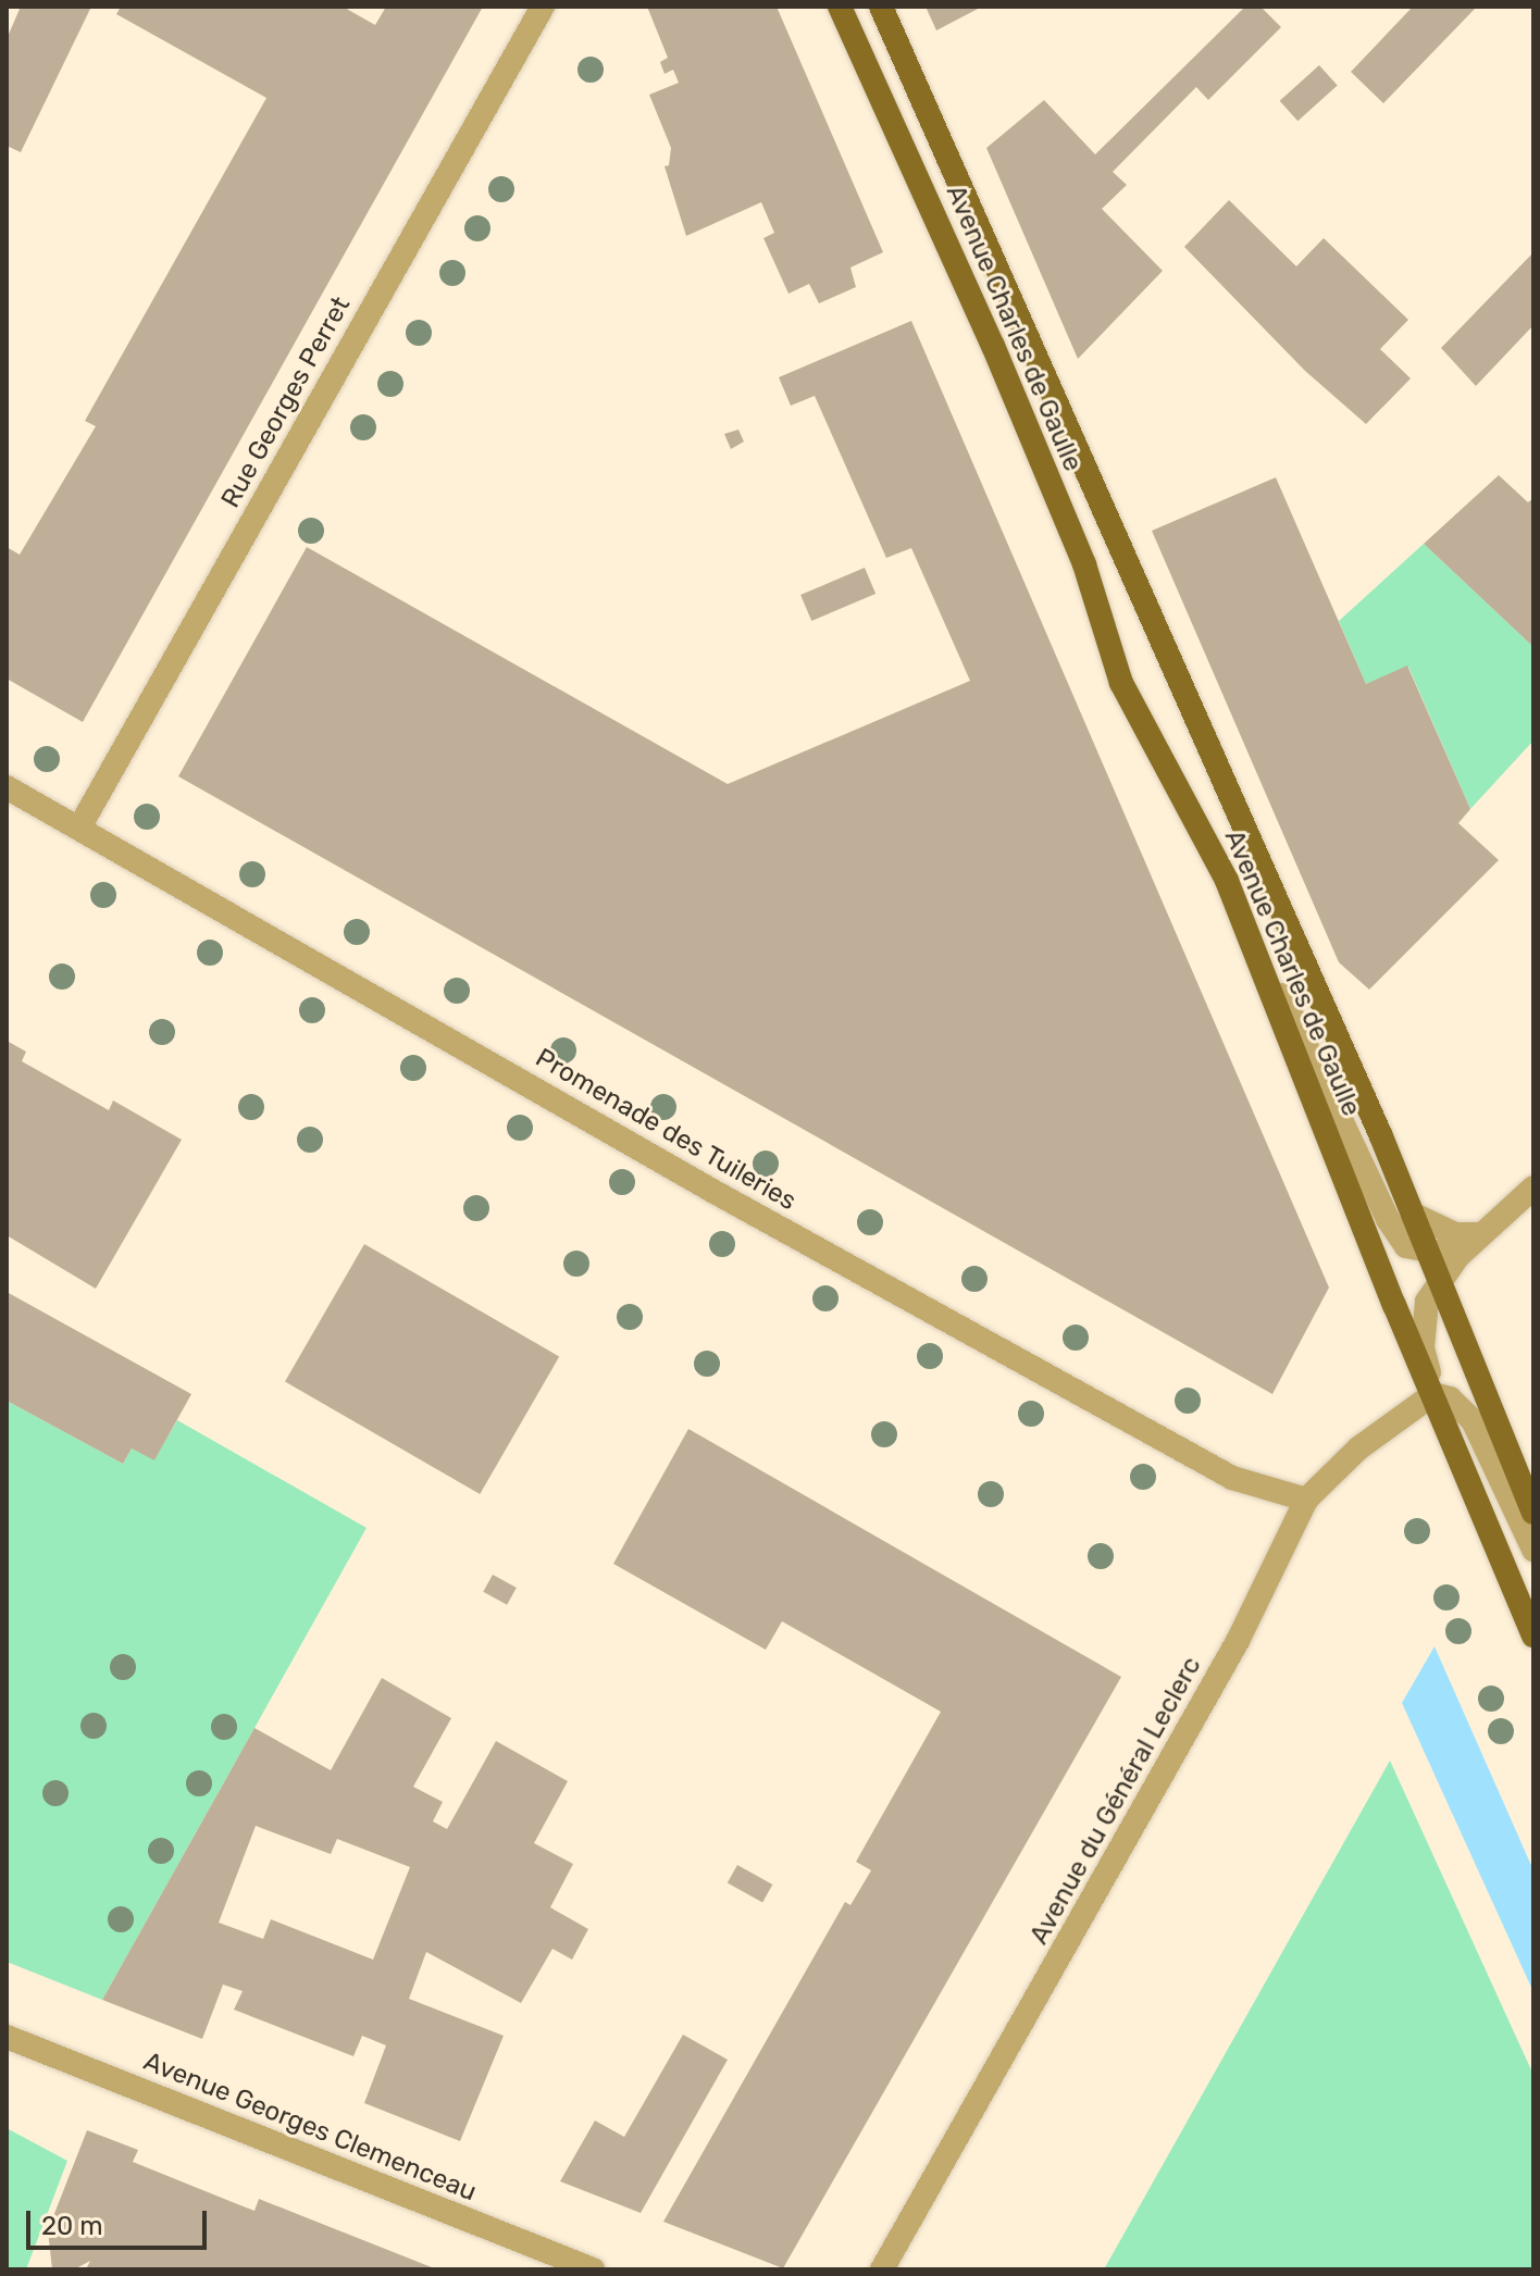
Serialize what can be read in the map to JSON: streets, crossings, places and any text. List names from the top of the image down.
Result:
{
  "streets": {
    "main road": ["Avenue Charles de Gaulle"],
    "street": [
      "Rue Georges Perret",
      "Promenade des Tuileries",
      "Avenue du Général Leclerc",
      "Avenue Georges Clemenceau"
    ]
  },
  "crossings": [
    ["Avenue Charles de Gaulle", "Avenue du Général Leclerc"],
    ["Rue Georges Perret", "Promenade des Tuileries"],
    ["Promenade des Tuileries", "Avenue du Général Leclerc"]
  ],
  "scale_bar": "20 m"
}
